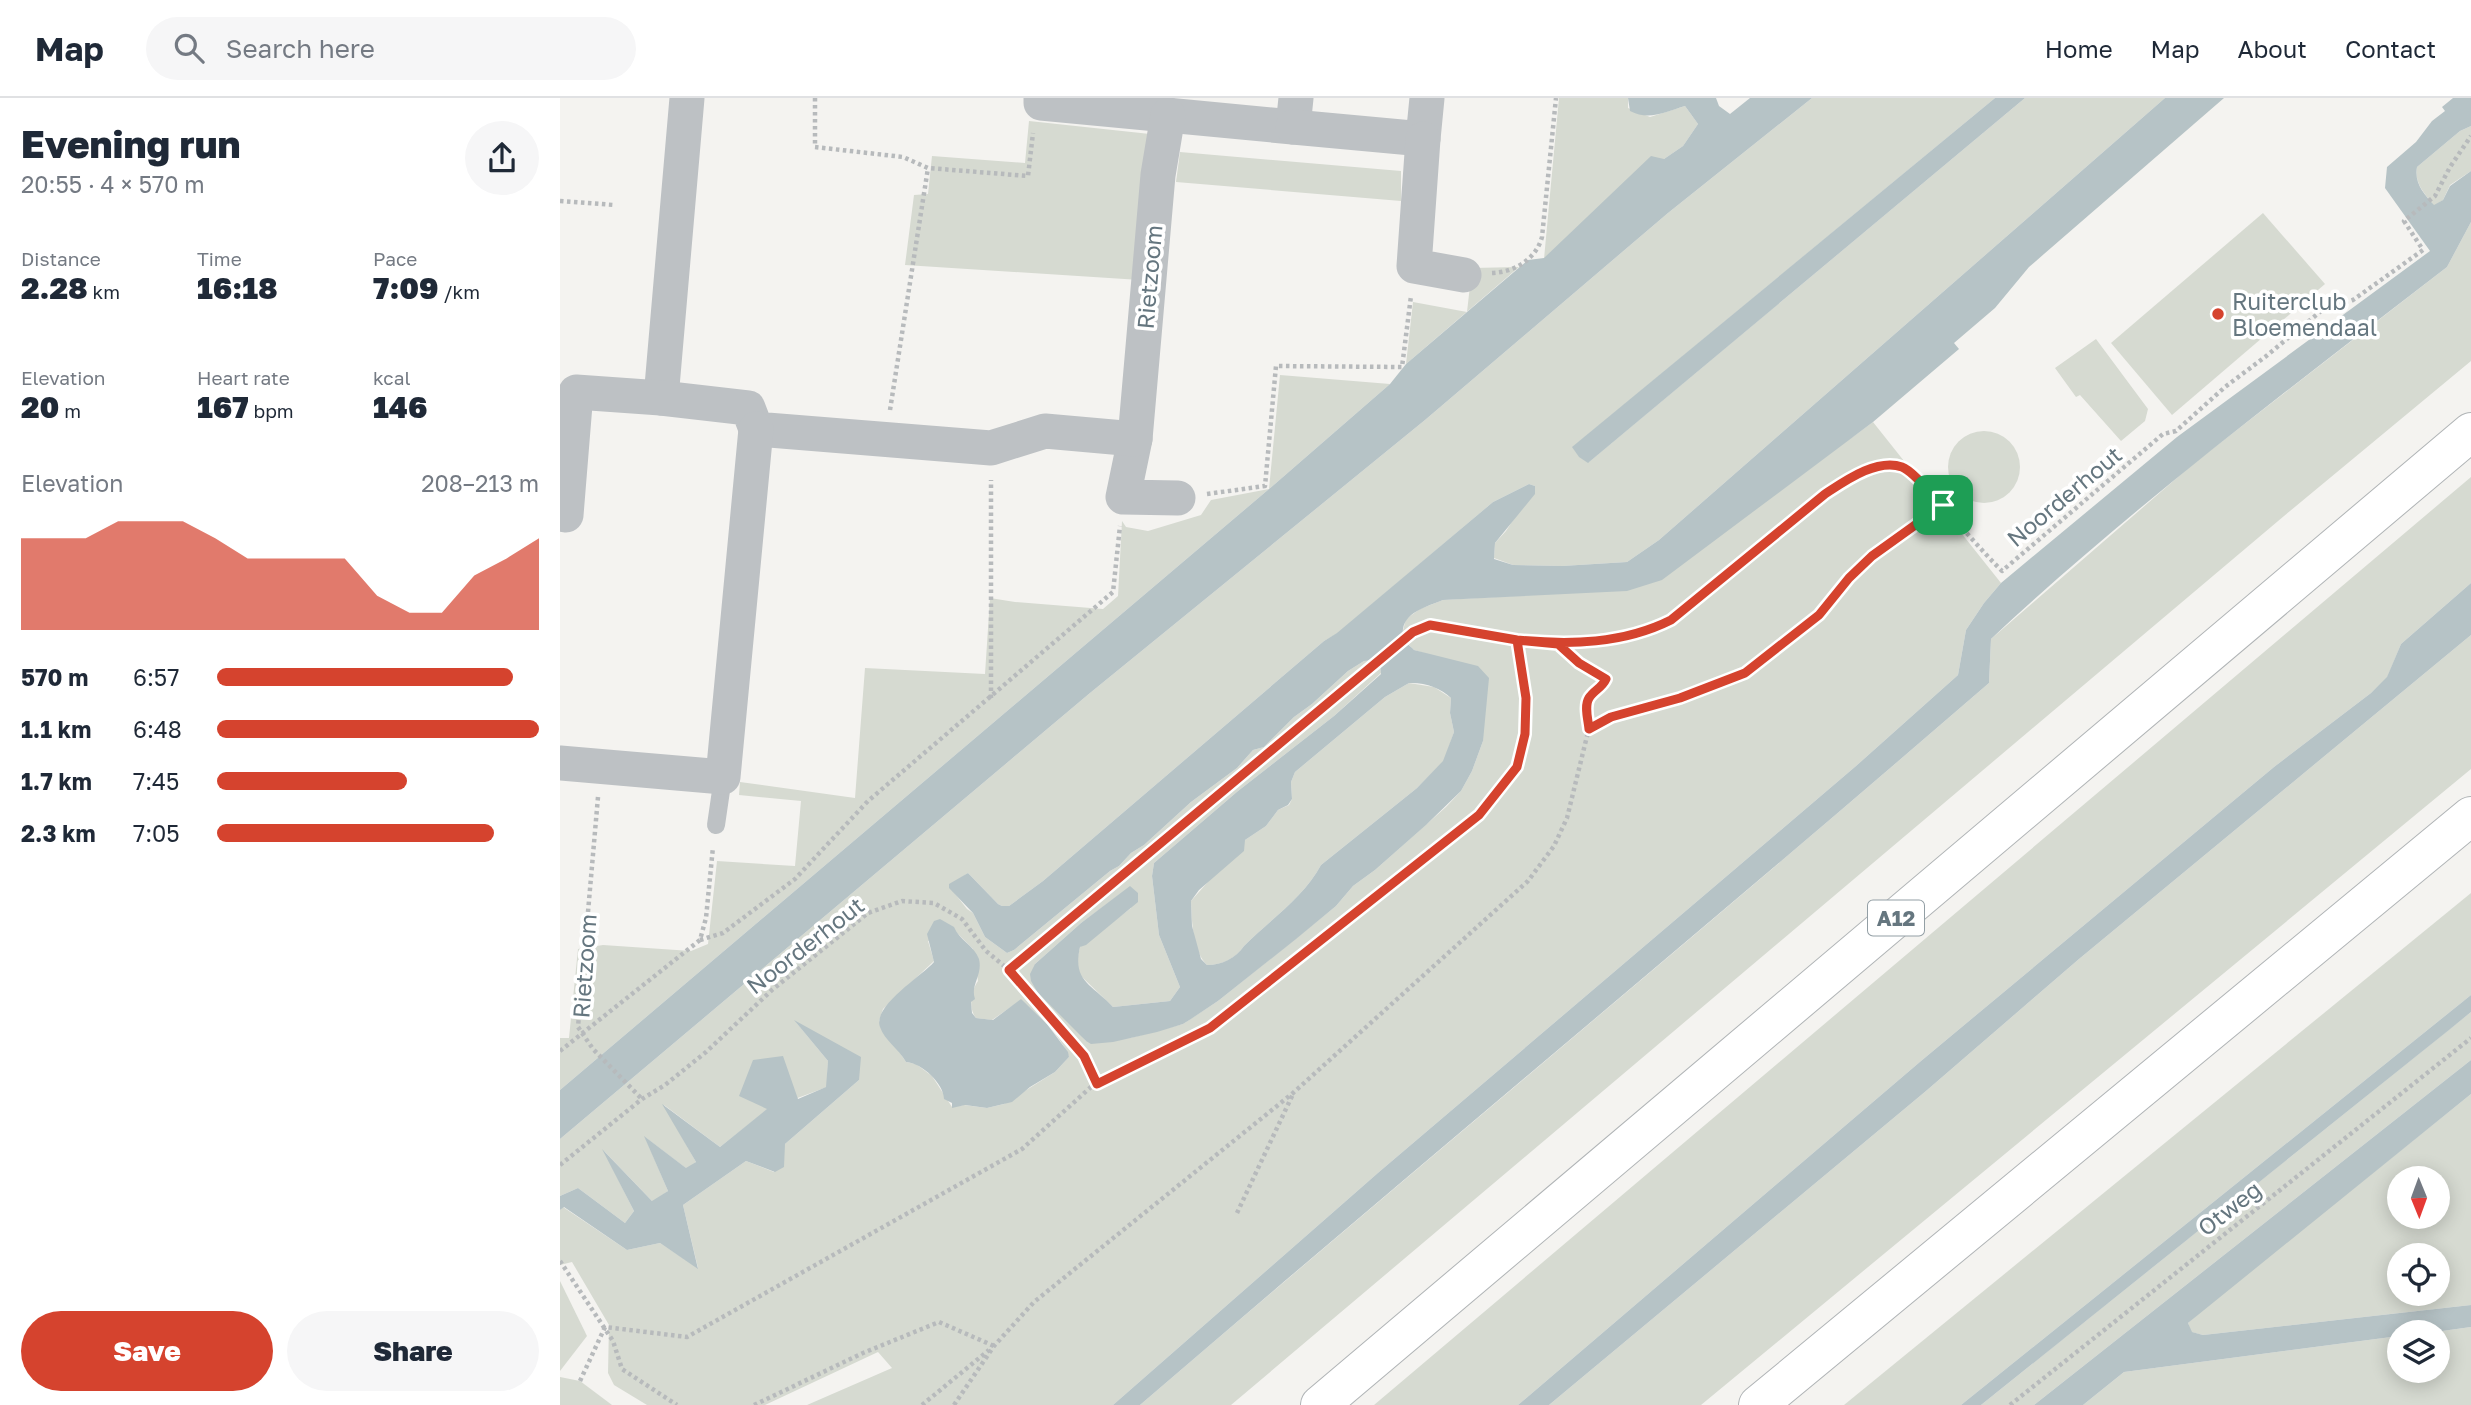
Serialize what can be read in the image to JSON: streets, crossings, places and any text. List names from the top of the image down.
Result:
{
  "streets": {
    "highway": ["A12"],
    "street": ["Rietzoom"],
    "path": ["Noorderhout", "Otweg"]
  },
  "crossings": [
    ["Rietzoom", "Noorderhout"]
  ],
  "places": ["Ruiterclub Bloemendaal"],
  "north": "bottom",
  "page": {
    "header": "Map",
    "search": "Search here",
    "nav": [
      "Home",
      "Map",
      "About",
      "Contact"
    ],
    "heading": ["Evening run", "20:55 · 4 × 570 m"],
    "stats": [
      ["Distance", "2.28 km"],
      ["Time", "16:18"],
      ["Pace", "7:09 /km"],
      ["Elevation", "20 m"],
      ["Heart rate", "167 bpm"],
      ["kcal", "146"]
    ],
    "chart": ["Elevation", "208–213 m"],
    "list": [
      {
        "name": "570 m",
        "note": "6:57"
      },
      {
        "name": "1.1 km",
        "note": "6:48"
      },
      {
        "name": "1.7 km",
        "note": "7:45"
      },
      {
        "name": "2.3 km",
        "note": "7:05"
      }
    ],
    "buttons": ["Save", "Share"]
  }
}
